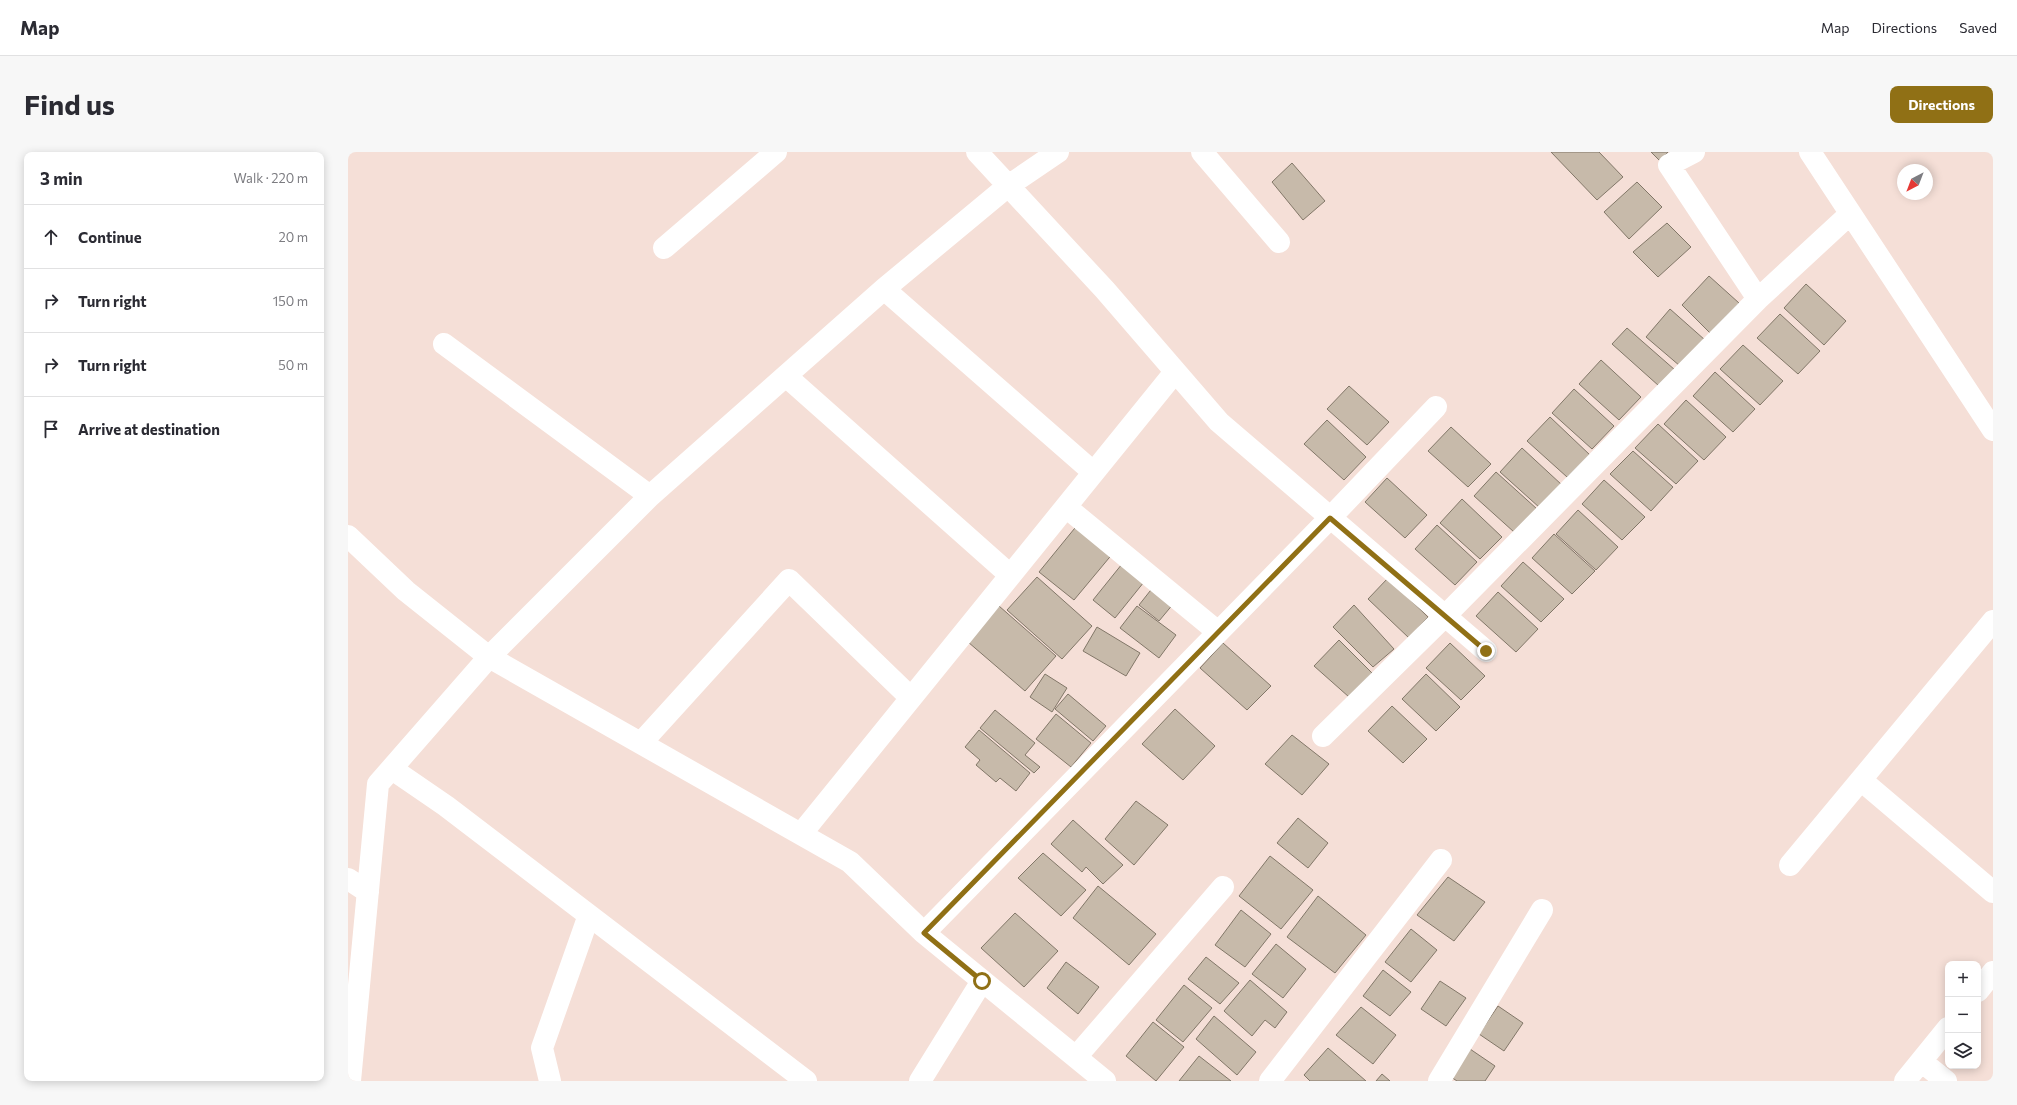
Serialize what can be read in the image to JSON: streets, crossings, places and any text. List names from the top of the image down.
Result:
{
  "north": "bottom left",
  "page": {
    "header": "Map",
    "nav": ["Map", "Directions", "Saved"],
    "buttons": "Directions",
    "title": "Find us",
    "heading": ["3 min", "Walk · 220 m"],
    "list": [
      ["Continue", "20 m"],
      ["Turn right", "150 m"],
      ["Turn right", "50 m"],
      "Arrive at destination"
    ],
    "map_buttons": ["+", "−"]
  }
}
